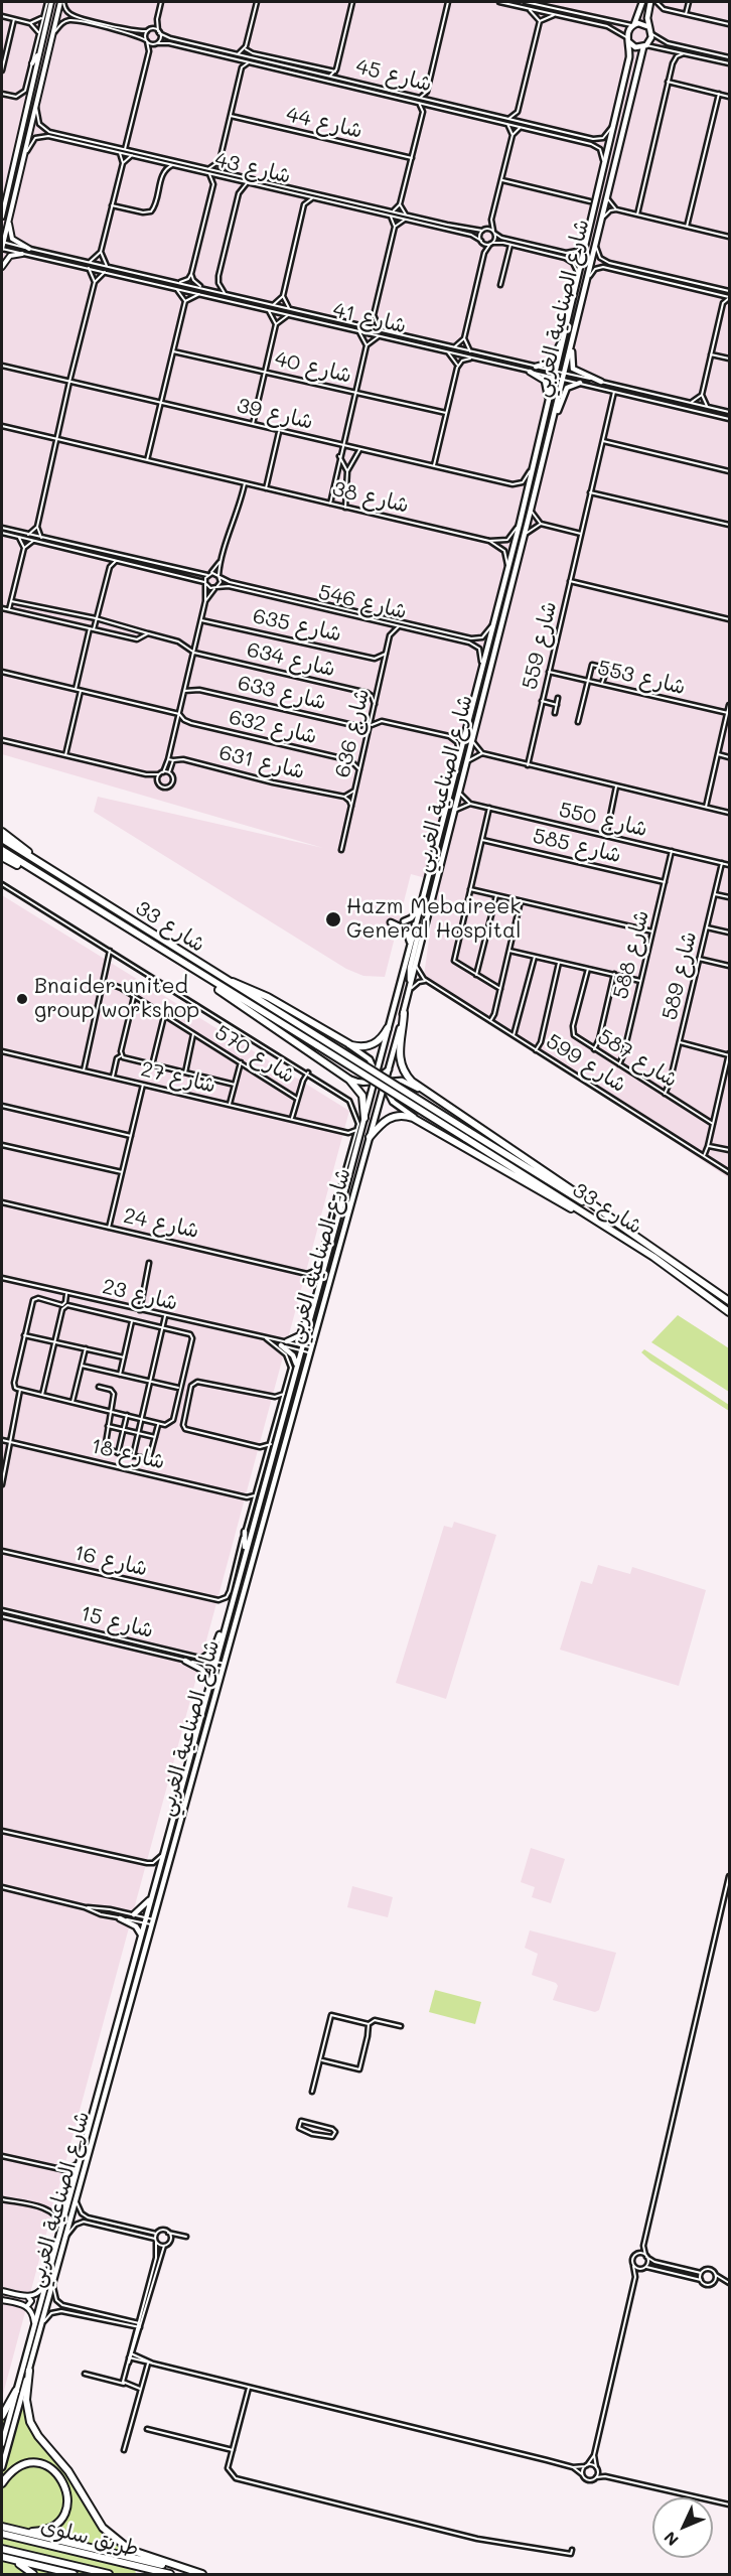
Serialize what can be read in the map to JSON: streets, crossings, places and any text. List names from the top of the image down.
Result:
{
  "streets": {
    "highway": ["شارع 33", "طريق سلوى"],
    "main road": ["شارع الصناعية الغربي"],
    "street": [
      "شارع 45",
      "شارع 44",
      "شارع 43",
      "شارع 41",
      "شارع 40",
      "شارع 39",
      "شارع 38",
      "شارع 546",
      "شارع 635",
      "شارع 559",
      "شارع 634",
      "شارع 553",
      "شارع 633",
      "شارع 632",
      "شارع 636",
      "شارع 631",
      "شارع 550",
      "شارع 585",
      "شارع 588",
      "شارع 589",
      "شارع 570",
      "شارع 587",
      "شارع 599",
      "شارع 27",
      "شارع 24",
      "شارع 23",
      "شارع 18",
      "شارع 16",
      "شارع 15"
    ]
  },
  "crossings": [
    ["شارع 45", "شارع 43"],
    ["شارع 45", "شارع الصناعية الغربي"],
    ["شارع 43", "شارع الصناعية الغربي"],
    ["شارع 43", "شارع 41"],
    ["شارع الصناعية الغربي", "شارع 41"],
    ["شارع الصناعية الغربي", "شارع 40"],
    ["شارع الصناعية الغربي", "شارع 39"],
    ["شارع الصناعية الغربي", "شارع 546"],
    ["شارع الصناعية الغربي", "شارع 599"],
    ["شارع الصناعية الغربي", "شارع 24"],
    ["شارع الصناعية الغربي", "شارع 23"],
    ["شارع الصناعية الغربي", "شارع 16"],
    ["شارع الصناعية الغربي", "شارع 15"],
    ["شارع 41", "شارع 40"],
    ["شارع 41", "شارع 39"],
    ["شارع 41", "شارع 559"],
    ["شارع 40", "شارع 39"],
    ["شارع 546", "شارع 636"],
    ["شارع 635", "شارع 636"],
    ["شارع 559", "شارع 553"],
    ["شارع 634", "شارع 636"],
    ["شارع 633", "شارع 636"],
    ["شارع 632", "شارع 636"],
    ["شارع 550", "شارع 588"],
    ["شارع 550", "شارع 589"],
    ["شارع 585", "شارع 588"],
    ["شارع 588", "شارع 587"],
    ["شارع 589", "شارع 587"],
    ["شارع 570", "شارع 27"]
  ],
  "places": ["Hazm Mebaireek General Hospital", "Bnaider united group workshop"],
  "north": "bottom left"
}
